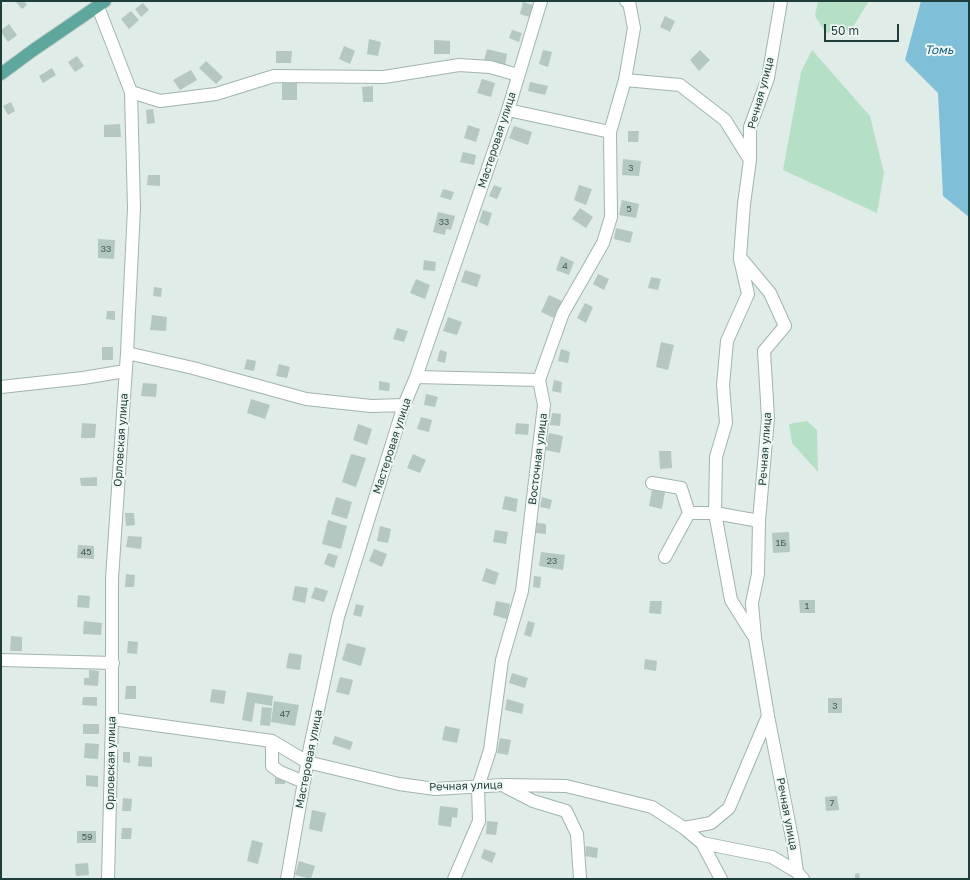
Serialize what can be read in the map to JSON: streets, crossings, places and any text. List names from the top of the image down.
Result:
{
  "streets": {
    "street": [
      "Речная улица",
      "Мастеровая улица",
      "Орловская улица",
      "Восточная улица"
    ]
  },
  "crossings": [
    ["Речная улица", "Мастеровая улица"],
    ["Речная улица", "Орловская улица"],
    ["Речная улица", "Восточная улица"]
  ],
  "water": ["Томь"],
  "house_numbers": [
    "3",
    "5",
    "33",
    "33",
    "4",
    "1Б",
    "45",
    "23",
    "1",
    "3",
    "47",
    "7",
    "59"
  ],
  "scale_bar": "50 m"
}
